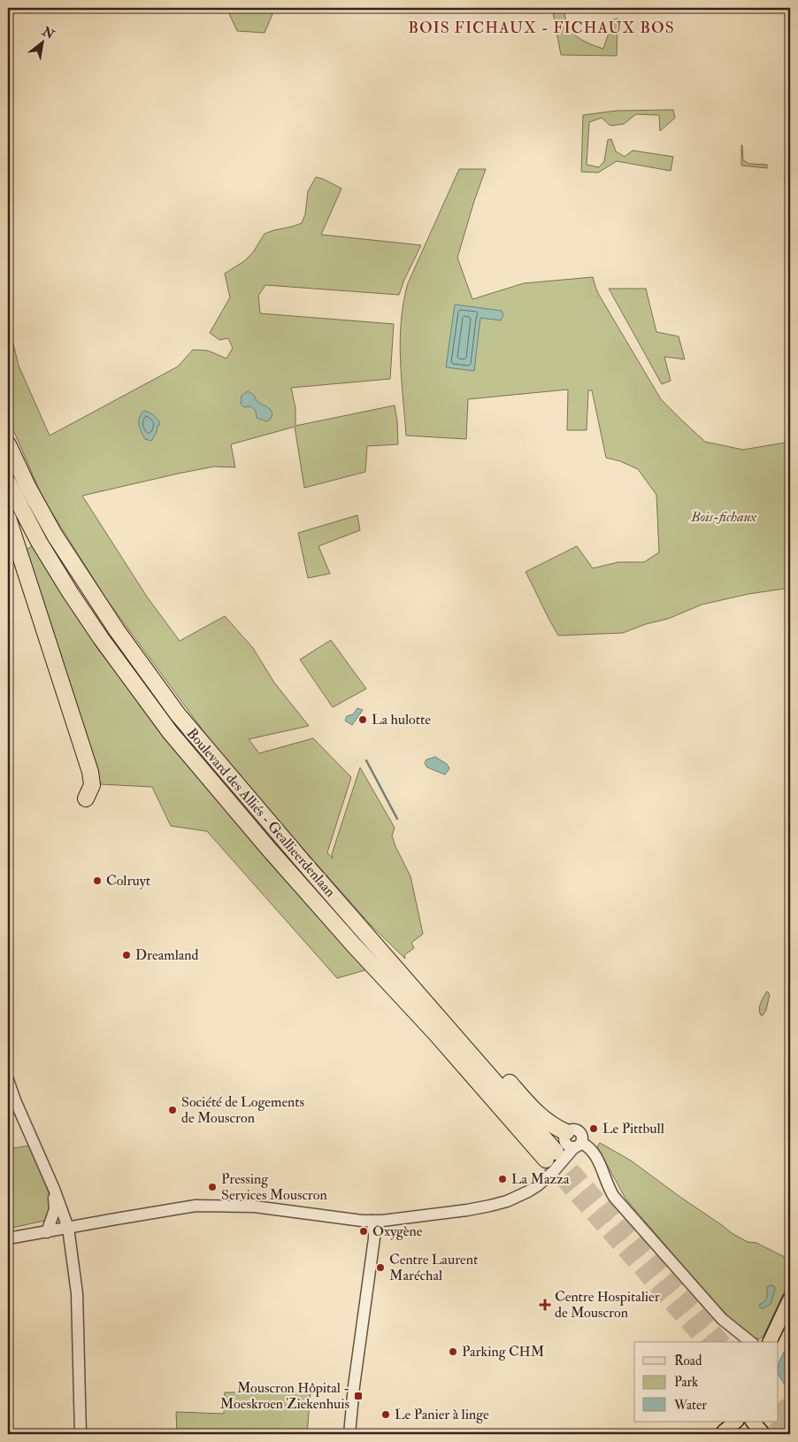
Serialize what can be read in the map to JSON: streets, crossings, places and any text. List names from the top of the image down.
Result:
{
  "streets": {
    "highway": ["Boulevard des Alliés - Geallieerdenlaan"]
  },
  "districts": ["BOIS FICHAUX - FICHAUX BOS"],
  "parks": ["Bois-fichaux"],
  "places": {
    "other": [
      "La hulotte",
      "Colruyt",
      "Dreamland",
      "Société de Logements de Mouscron",
      "Le Pittbull",
      "La Mazza",
      "Pressing Services Mouscron",
      "Oxygène",
      "Centre Laurent Maréchal",
      "Parking CHM",
      "Le Panier à linge"
    ],
    "health": ["Centre Hospitalier de Mouscron"],
    "transit": ["Mouscron Hôpital - Moeskroen Ziekenhuis"]
  },
  "legend": ["Road", "Park", "Water"],
  "north": "top right"
}
